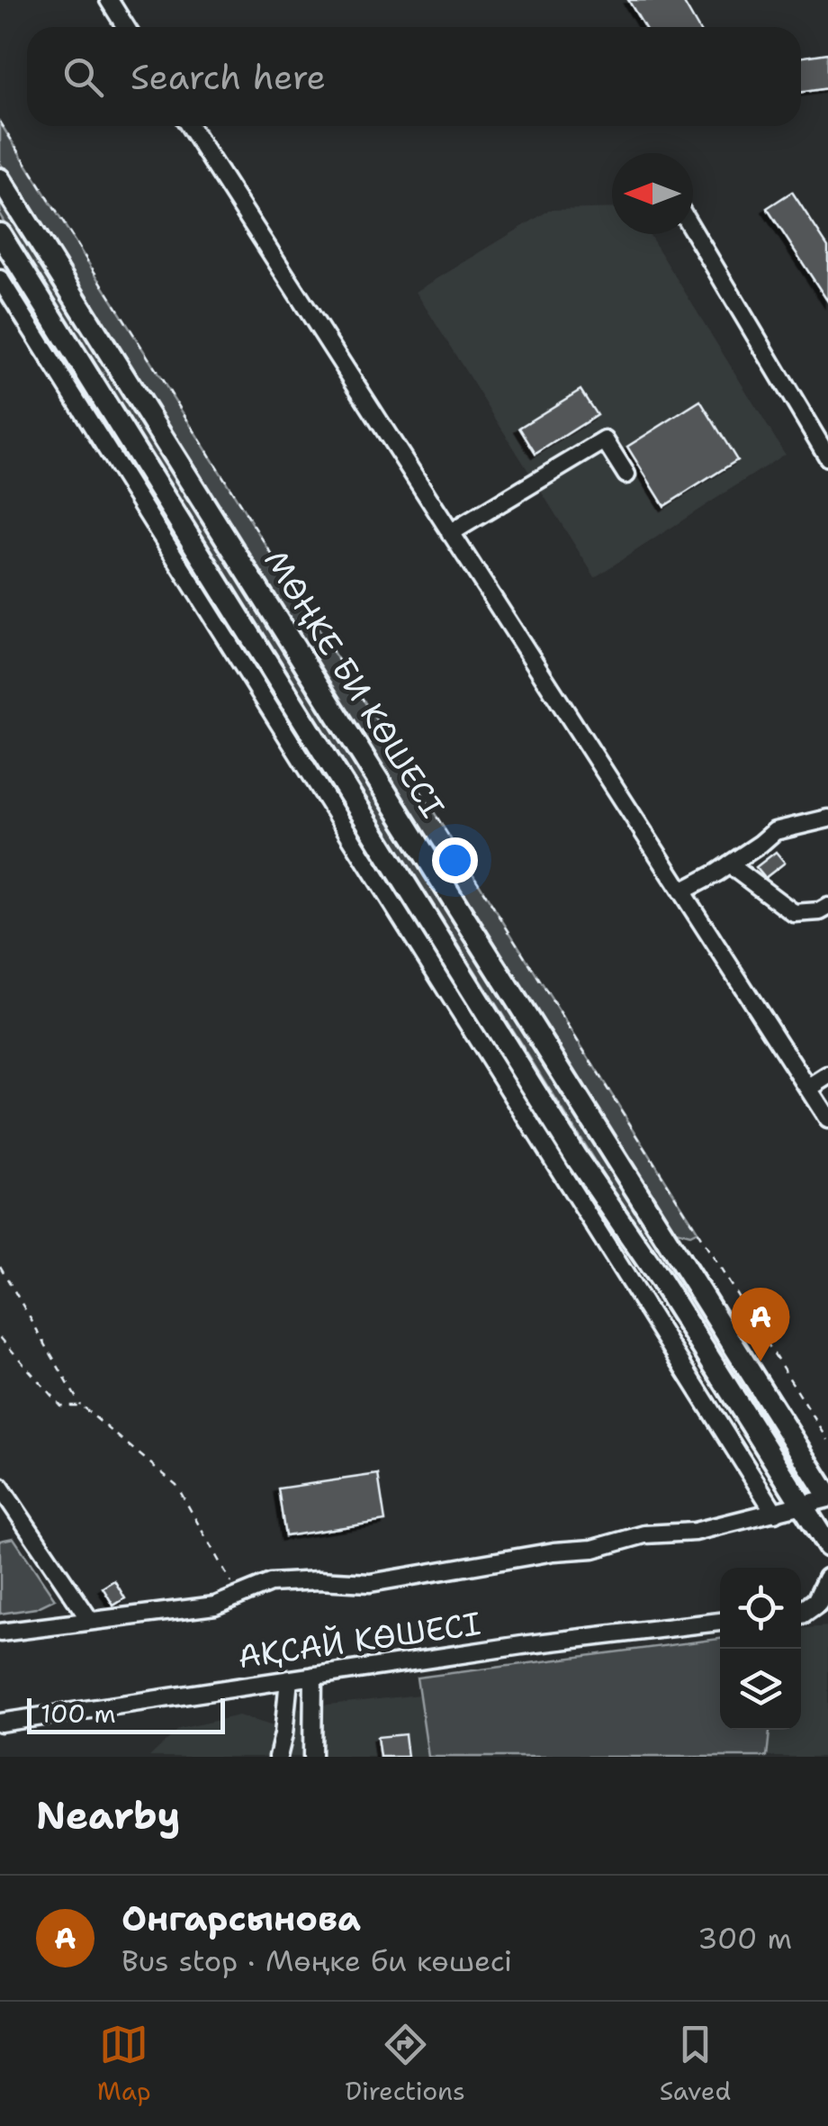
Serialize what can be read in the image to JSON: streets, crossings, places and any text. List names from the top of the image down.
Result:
{
  "streets": {
    "main road": ["МӨҢКЕ БИ КӨШЕСІ"],
    "street": ["АҚСАЙ КӨШЕСІ"]
  },
  "scale_bar": "100 m",
  "north": "left",
  "page": {
    "search": "Search here",
    "pins": "A",
    "scale": "100 m",
    "heading": "Nearby",
    "list": [
      {
        "mark": "A",
        "name": "Онгарсынова",
        "note": "Bus stop · Мөңке би көшесі",
        "value": "300 m"
      }
    ],
    "nav": ["Map", "Directions", "Saved"]
  }
}
